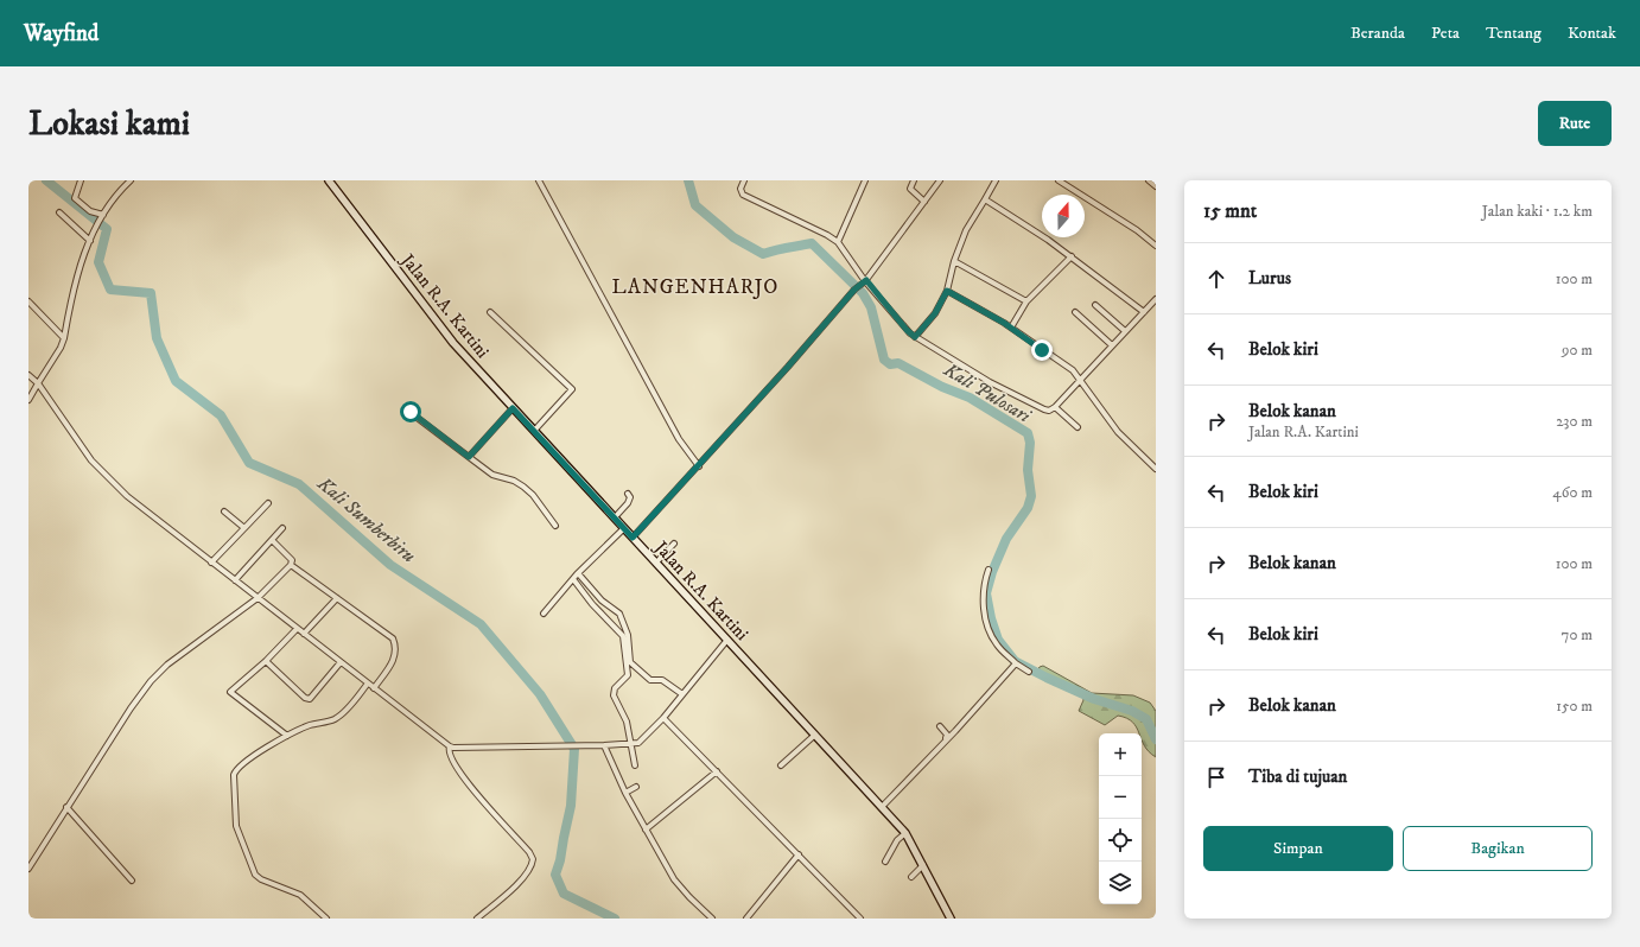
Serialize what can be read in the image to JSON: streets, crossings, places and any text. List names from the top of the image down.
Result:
{
  "streets": {
    "main road": ["Jalan R.A. Kartini"]
  },
  "districts": ["LANGENHARJO"],
  "water": ["Kali Pulosari", "Kali Sumberbiru"],
  "north": "top",
  "page": {
    "header": "Wayfind",
    "nav": [
      "Beranda",
      "Peta",
      "Tentang",
      "Kontak"
    ],
    "buttons": [
      "Rute",
      ["Simpan", "Bagikan"]
    ],
    "title": "Lokasi kami",
    "heading": ["15 mnt", "Jalan kaki · 1.2 km"],
    "list": [
      ["Lurus", "100 m"],
      ["Belok kiri", "90 m"],
      ["Belok kanan", "Jalan R.A. Kartini", "230 m"],
      ["Belok kiri", "460 m"],
      ["Belok kanan", "100 m"],
      ["Belok kiri", "70 m"],
      ["Belok kanan", "150 m"],
      "Tiba di tujuan"
    ],
    "map_buttons": ["+", "−"]
  }
}
